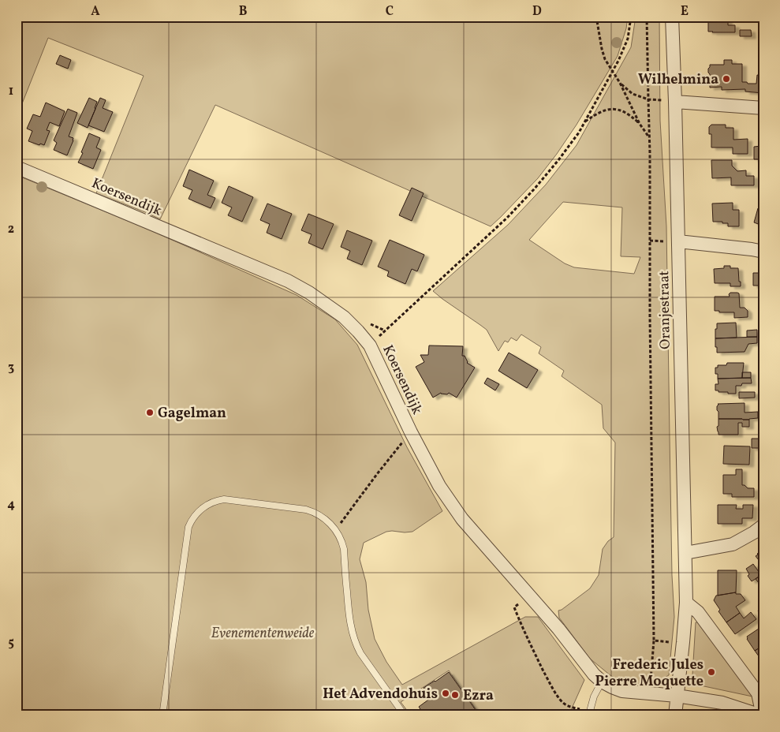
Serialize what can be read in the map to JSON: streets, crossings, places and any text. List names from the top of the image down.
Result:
{
  "streets": {
    "street": ["Koersendijk", "Oranjestraat"]
  },
  "crossings": [
    ["Koersendijk", "Oranjestraat"]
  ],
  "parks": ["Evenementenweide"],
  "places": [
    "Wilhelmina",
    "Gagelman",
    "Frederic Jules Pierre Moquette",
    "Het Advendohuis",
    "Ezra"
  ],
  "grid": {
    "columns": [
      "A",
      "B",
      "C",
      "D",
      "E"
    ],
    "rows": [
      "1",
      "2",
      "3",
      "4",
      "5"
    ]
  }
}
